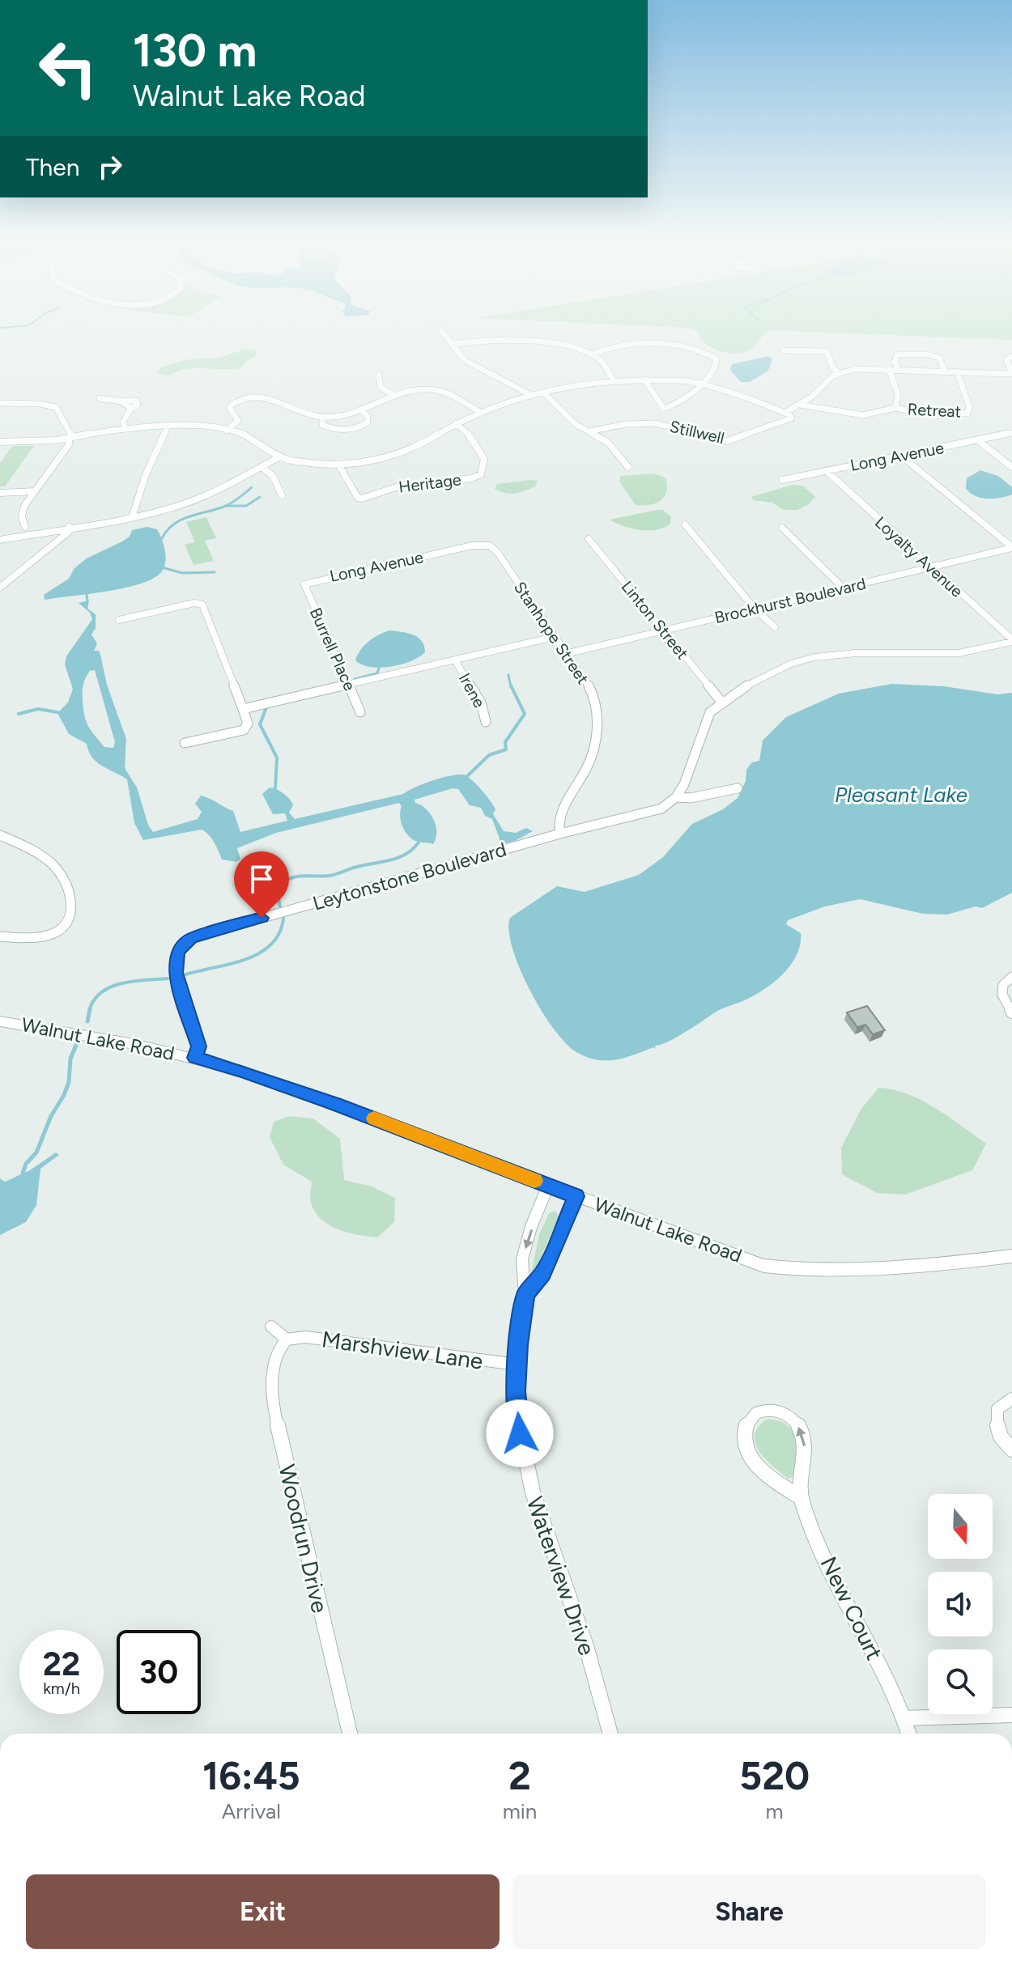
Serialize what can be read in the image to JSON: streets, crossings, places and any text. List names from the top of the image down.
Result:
{
  "streets": {
    "street": [
      "Retreat",
      "Stillwell",
      "Long Avenue",
      "Heritage",
      "Loyalty Avenue",
      "Brockhurst Boulevard",
      "Linton Street",
      "Stanhope Street",
      "Burrell Place",
      "Irene",
      "Leytonstone Boulevard",
      "Walnut Lake Road",
      "Marshview Lane",
      "Woodrun Drive",
      "Waterview Drive",
      "New Court"
    ]
  },
  "crossings": [
    ["Long Avenue", "Loyalty Avenue"],
    ["Long Avenue", "Stanhope Street"],
    ["Long Avenue", "Burrell Place"],
    ["Loyalty Avenue", "Brockhurst Boulevard"],
    ["Brockhurst Boulevard", "Linton Street"],
    ["Brockhurst Boulevard", "Stanhope Street"],
    ["Stanhope Street", "Leytonstone Boulevard"],
    ["Leytonstone Boulevard", "Walnut Lake Road"],
    ["Walnut Lake Road", "Waterview Drive"],
    ["Marshview Lane", "Woodrun Drive"],
    ["Marshview Lane", "Waterview Drive"]
  ],
  "water": ["Pleasant Lake"],
  "north": "bottom",
  "page": {
    "turn": ["130 m", "Walnut Lake Road"],
    "then": "Then",
    "speed": "22 km/h",
    "limit": "30",
    "eta": [
      "16:45",
      "Arrival",
      "2",
      "min",
      "520",
      "m"
    ],
    "buttons": ["Exit", "Share"]
  }
}
